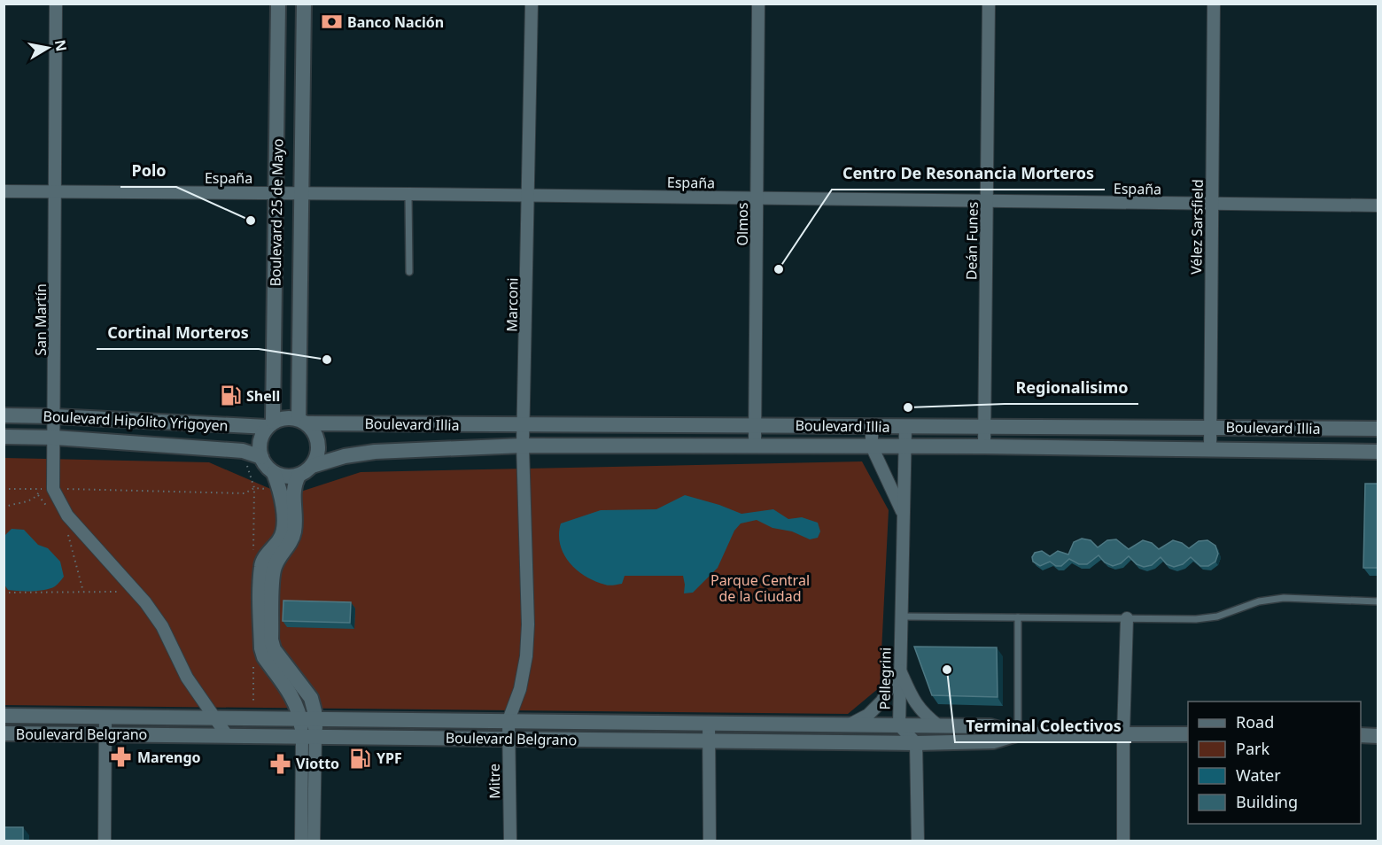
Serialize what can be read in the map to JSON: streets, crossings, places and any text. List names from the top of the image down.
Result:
{
  "streets": {
    "street": [
      "España",
      "Boulevard 25 de Mayo",
      "Olmos",
      "Vélez Sarsfield",
      "Deán Funes",
      "Marconi",
      "San Martín",
      "Boulevard Hipólito Yrigoyen",
      "Boulevard Illia",
      "Pellegrini",
      "Boulevard Belgrano",
      "Mitre"
    ]
  },
  "crossings": [
    ["España", "Boulevard 25 de Mayo"],
    ["España", "Olmos"],
    ["España", "Vélez Sarsfield"],
    ["España", "Deán Funes"],
    ["España", "Marconi"],
    ["España", "San Martín"],
    ["Boulevard 25 de Mayo", "Boulevard Hipólito Yrigoyen"],
    ["Boulevard 25 de Mayo", "Boulevard Illia"],
    ["Olmos", "Boulevard Illia"],
    ["Vélez Sarsfield", "Boulevard Illia"],
    ["Deán Funes", "Boulevard Illia"],
    ["Marconi", "Boulevard Illia"],
    ["Marconi", "Boulevard Belgrano"],
    ["Marconi", "Mitre"],
    ["San Martín", "Boulevard Hipólito Yrigoyen"],
    ["Boulevard Hipólito Yrigoyen", "Boulevard Illia"],
    ["Pellegrini", "Boulevard Belgrano"],
    ["Boulevard Belgrano", "Mitre"]
  ],
  "parks": ["Parque Central de la Ciudad"],
  "places": {
    "bank": ["Banco Nación"],
    "other": [
      "Polo",
      "Centro De Resonancia Morteros",
      "Cortinal Morteros",
      "Regionalisimo",
      "Terminal Colectivos"
    ],
    "fuel station": ["Shell", "YPF"],
    "pharmacy": ["Marengo", "Viotto"]
  },
  "legend": [
    "Road",
    "Park",
    "Water",
    "Building"
  ],
  "north": "right"
}
